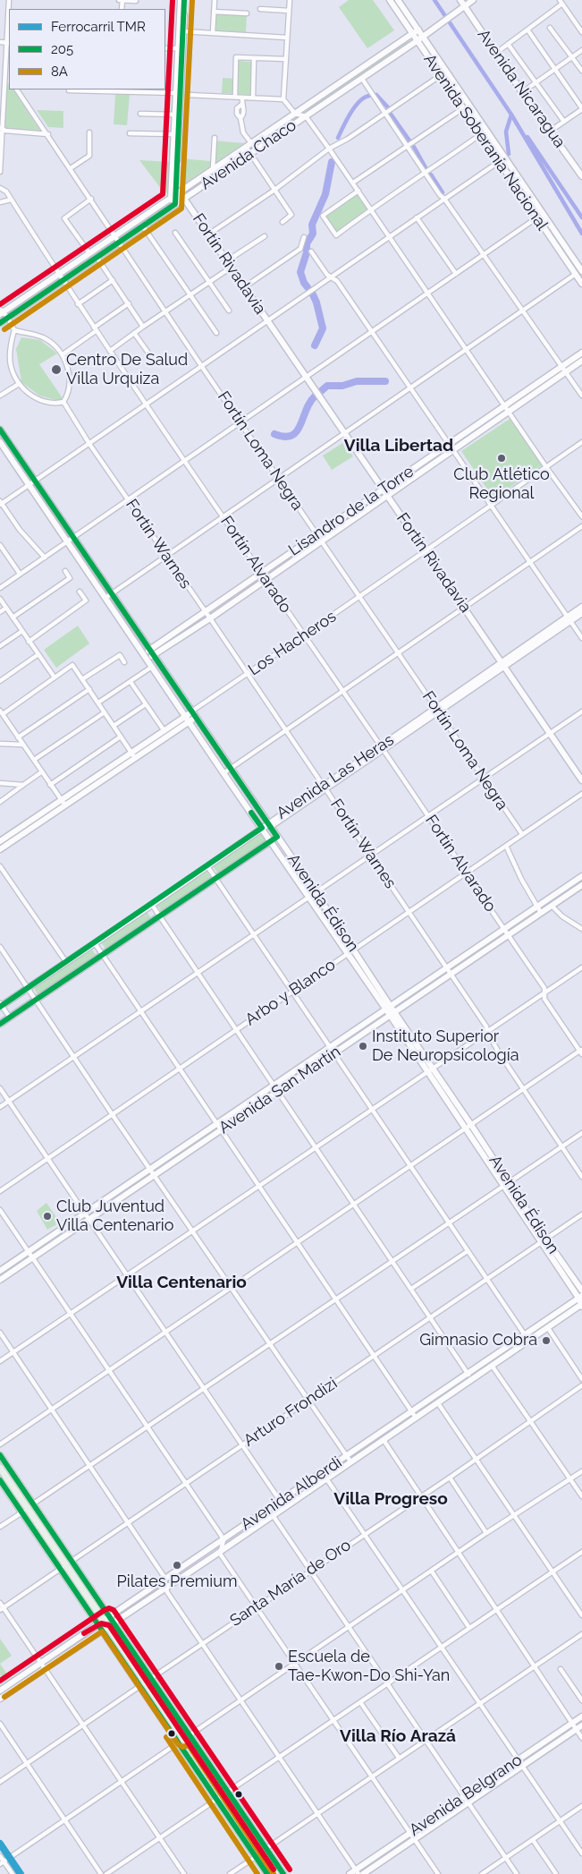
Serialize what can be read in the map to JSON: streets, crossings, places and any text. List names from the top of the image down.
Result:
{
  "streets": {
    "main road": [
      "Avenida Nicaragua",
      "Avenida Soberanía Nacional",
      "Avenida Chaco",
      "Fortín Rivadavia",
      "Lisandro de la Torre",
      "Los Hacheros",
      "Avenida Las Heras",
      "Avenida Édison",
      "Avenida San Martín",
      "Avenida Alberdi",
      "Avenida Belgrano"
    ],
    "street": [
      "Fortín Loma Negra",
      "Fortín Warnes",
      "Fortín Alvarado",
      "Arbo y Blanco",
      "Arturo Frondizi",
      "Santa María de Oro"
    ]
  },
  "crossings": [
    ["Avenida Nicaragua", "Avenida Chaco"],
    ["Avenida Soberanía Nacional", "Avenida Chaco"],
    ["Avenida Chaco", "Fortín Rivadavia"],
    ["Avenida Chaco", "Fortín Loma Negra"],
    ["Avenida Chaco", "Fortín Alvarado"],
    ["Fortín Rivadavia", "Lisandro de la Torre"],
    ["Fortín Rivadavia", "Los Hacheros"],
    ["Fortín Rivadavia", "Avenida Las Heras"],
    ["Fortín Loma Negra", "Lisandro de la Torre"],
    ["Fortín Loma Negra", "Los Hacheros"],
    ["Fortín Loma Negra", "Avenida Las Heras"],
    ["Fortín Loma Negra", "Arbo y Blanco"],
    ["Lisandro de la Torre", "Fortín Warnes"],
    ["Lisandro de la Torre", "Fortín Alvarado"],
    ["Lisandro de la Torre", "Avenida Édison"],
    ["Fortín Warnes", "Los Hacheros"],
    ["Fortín Warnes", "Avenida Las Heras"],
    ["Fortín Warnes", "Arbo y Blanco"],
    ["Fortín Warnes", "Avenida San Martín"],
    ["Fortín Alvarado", "Los Hacheros"],
    ["Fortín Alvarado", "Avenida Las Heras"],
    ["Fortín Alvarado", "Arbo y Blanco"],
    ["Fortín Alvarado", "Avenida San Martín"],
    ["Los Hacheros", "Avenida Édison"],
    ["Avenida Las Heras", "Avenida Édison"],
    ["Avenida Édison", "Arbo y Blanco"],
    ["Avenida Édison", "Avenida San Martín"],
    ["Avenida Édison", "Arturo Frondizi"],
    ["Avenida Édison", "Avenida Alberdi"]
  ],
  "districts": [
    "Villa Libertad",
    "Villa Centenario",
    "Villa Progreso",
    "Villa Río Arazá"
  ],
  "places": [
    "Centro De Salud Villa Urquiza",
    "Club Atlético Regional",
    "Instituto Superior De Neuropsicología",
    "Club Juventud Villa Centenario",
    "Gimnasio Cobra",
    "Pilates Premium",
    "Escuela de Tae-Kwon-Do Shi-Yan"
  ],
  "lines": ["transit line 205", "transit line 8A", "rail line TMR"],
  "legend": ["Ferrocarril TMR", "205", "8A"]
}
